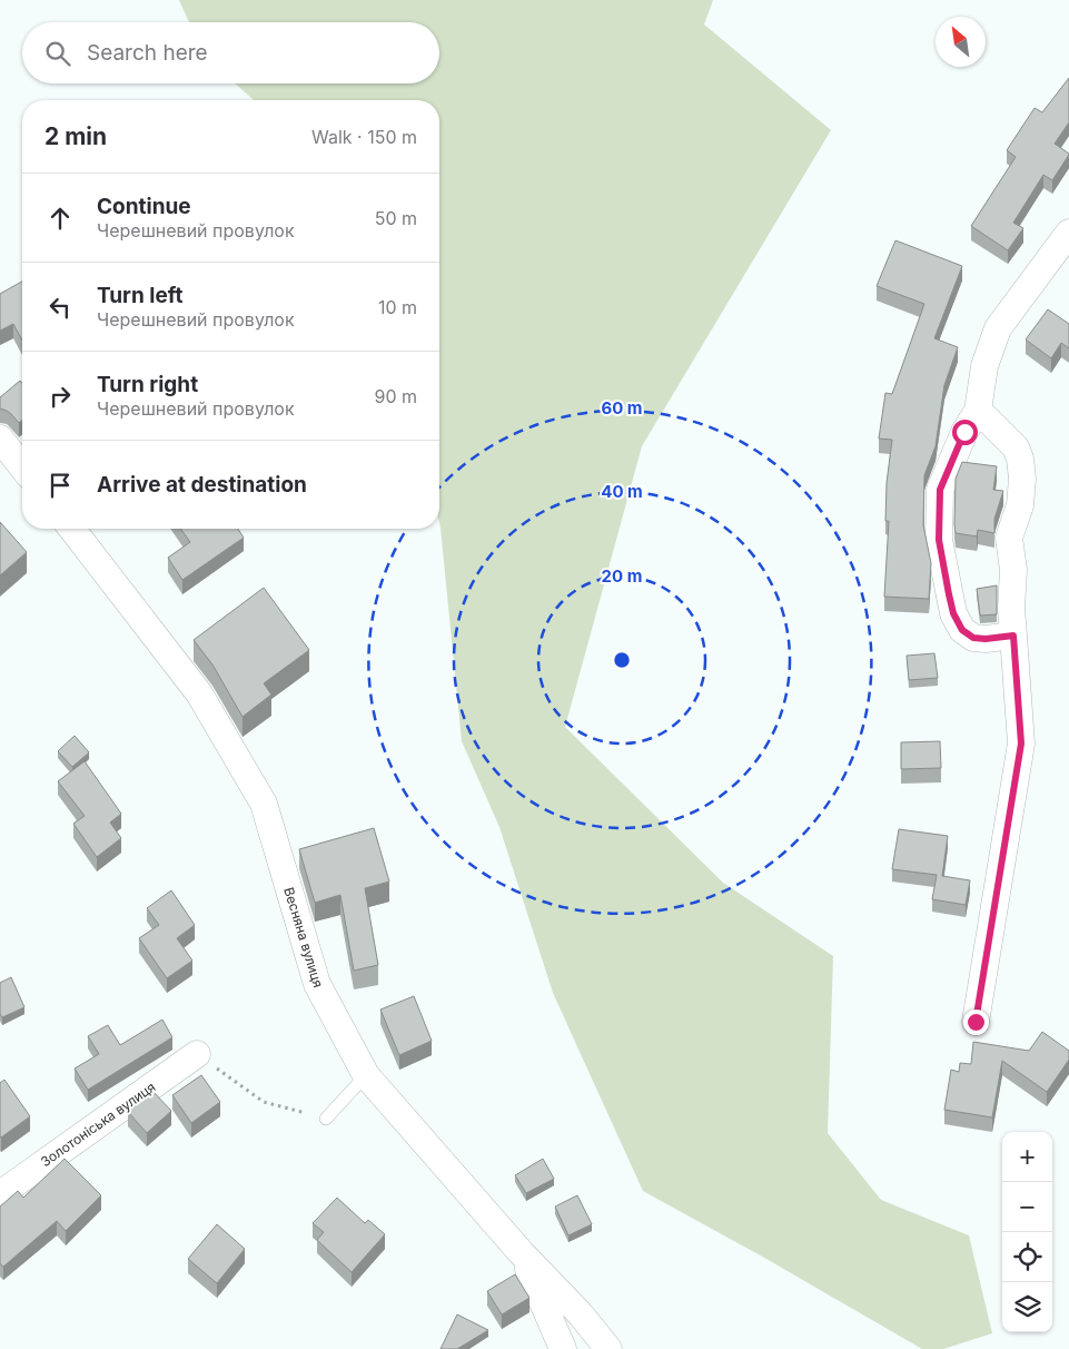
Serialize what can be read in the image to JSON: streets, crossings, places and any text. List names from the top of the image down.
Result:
{
  "streets": {
    "street": ["Весняна вулиця", "Золотоніська вулиця"]
  },
  "north": "top left",
  "page": {
    "search": "Search here",
    "heading": ["2 min", "Walk · 150 m"],
    "list": [
      ["Continue", "Черешневий провулок", "50 m"],
      ["Turn left", "Черешневий провулок", "10 m"],
      ["Turn right", "Черешневий провулок", "90 m"],
      "Arrive at destination"
    ],
    "map_buttons": ["+", "−"]
  },
  "rings": ["60 m", "40 m", "20 m"]
}
